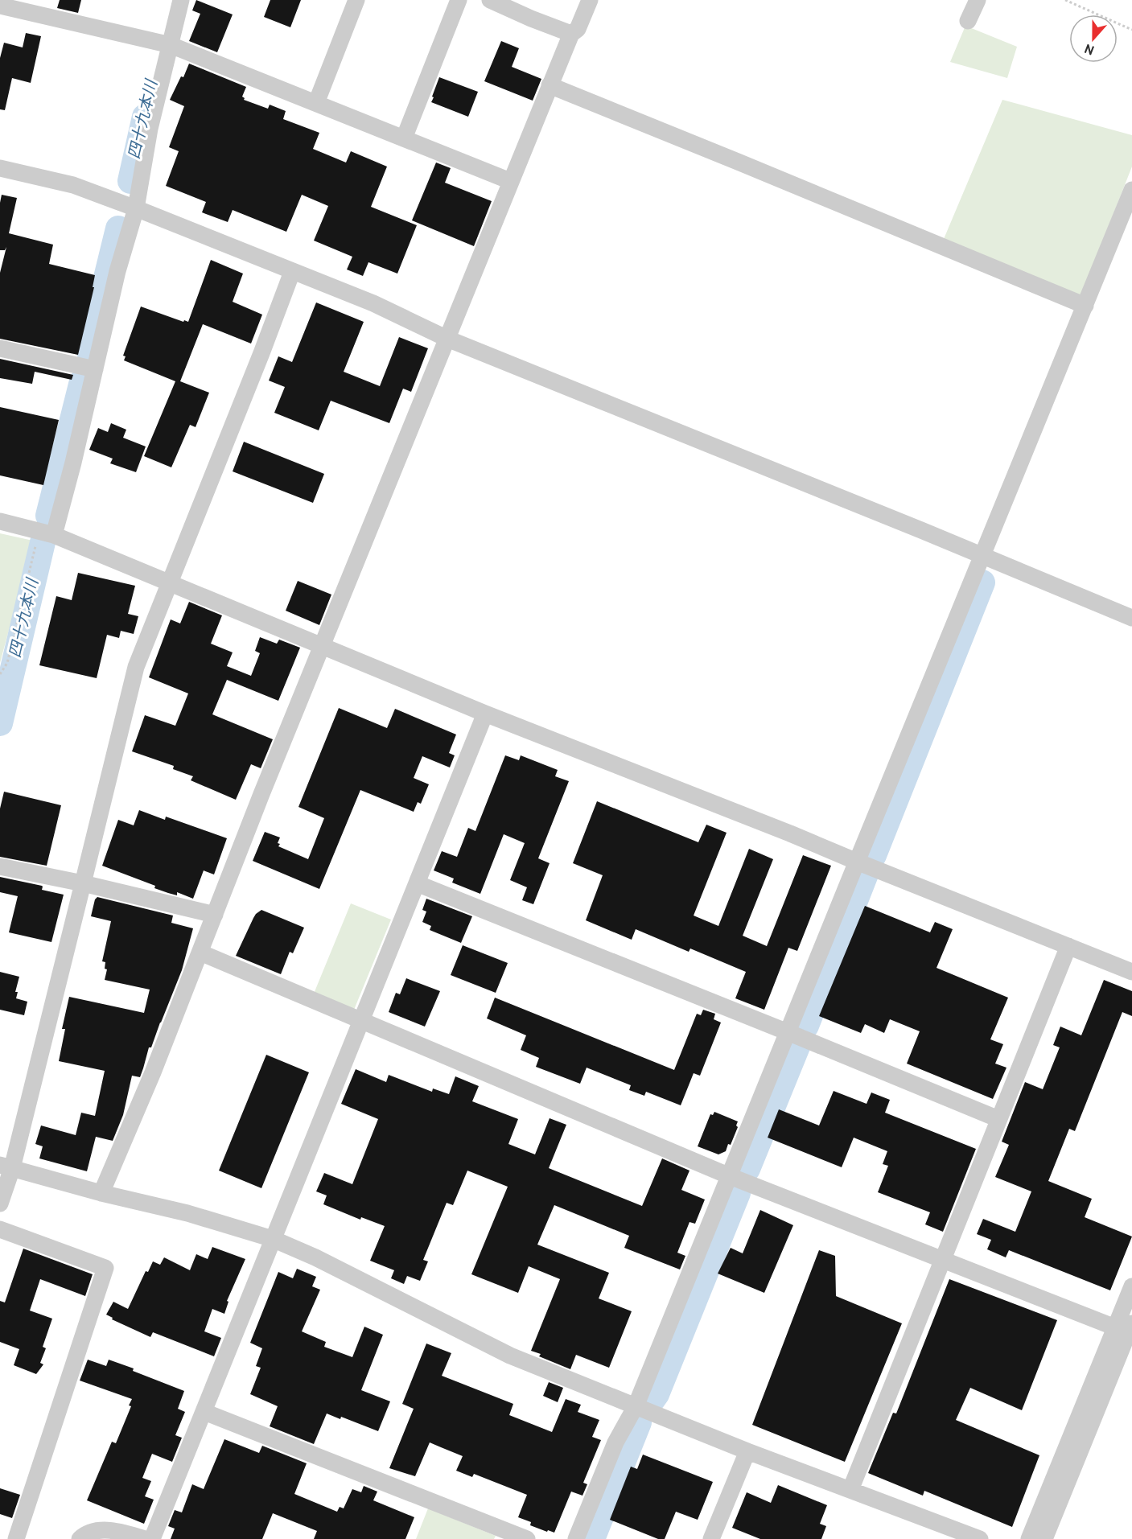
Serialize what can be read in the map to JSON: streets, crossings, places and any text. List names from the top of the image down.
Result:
{
  "water": ["四十九本川"],
  "north": "bottom"
}
